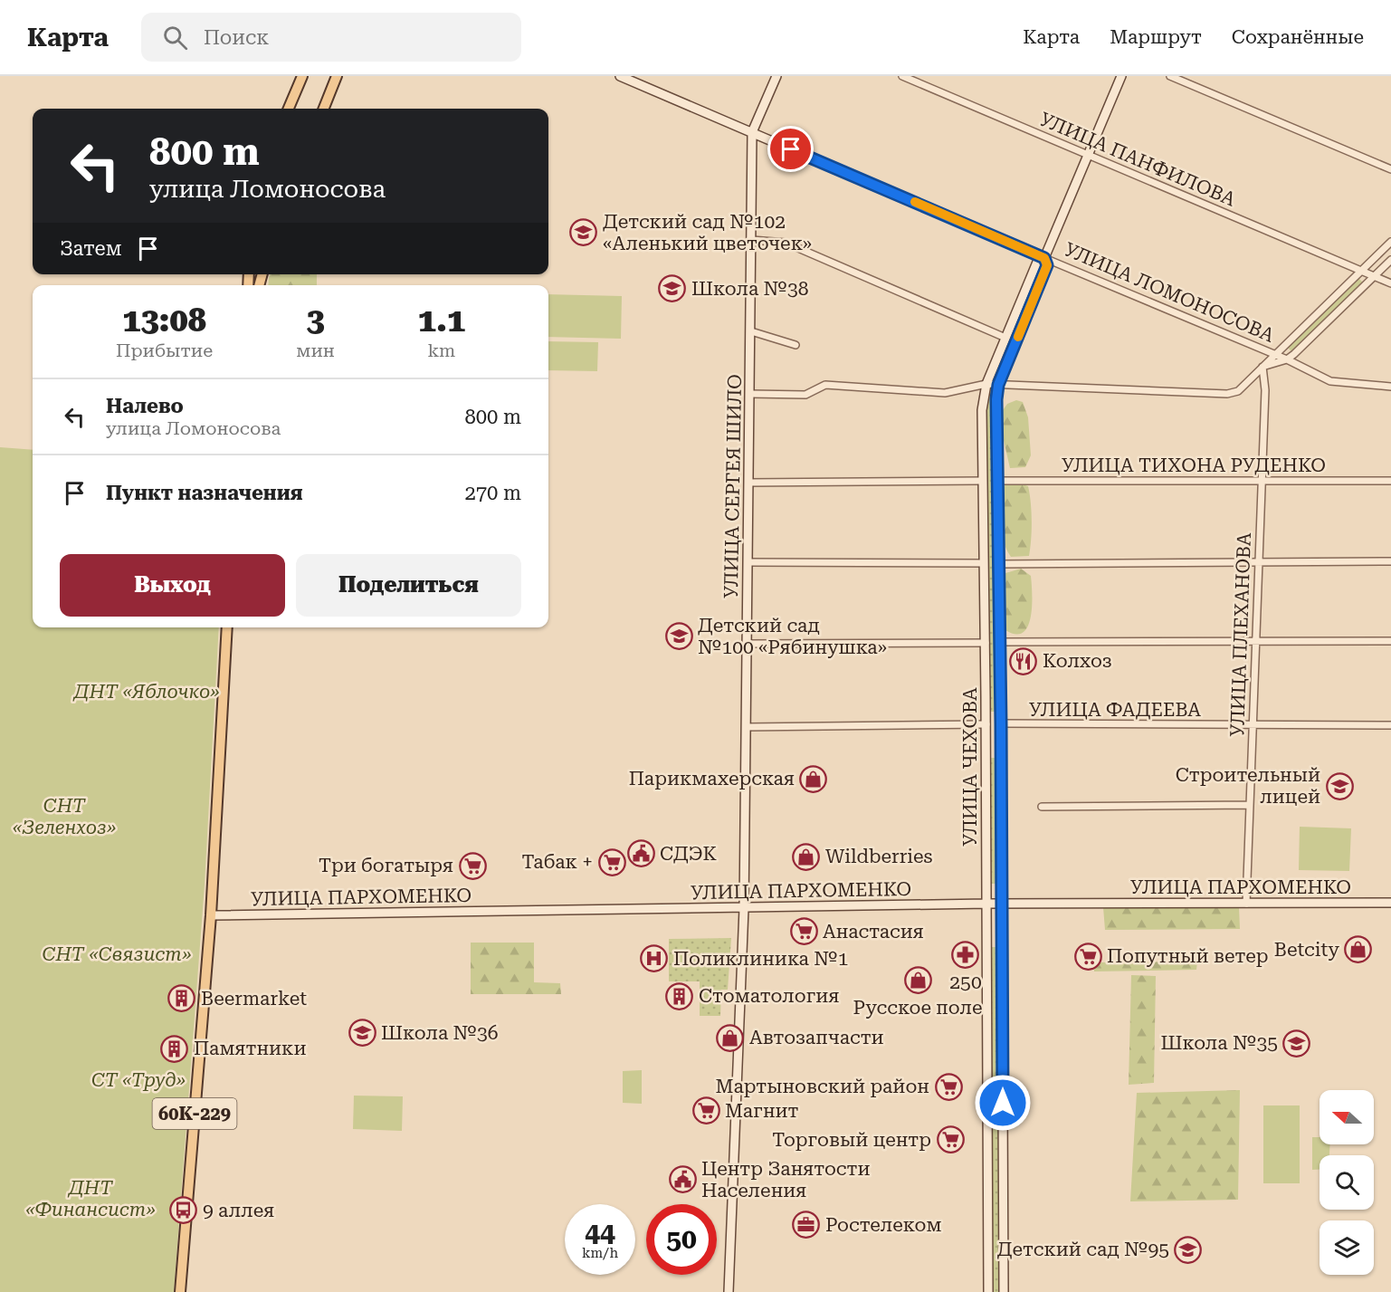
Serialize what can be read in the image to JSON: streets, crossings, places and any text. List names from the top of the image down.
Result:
{
  "streets": {
    "main road": ["60К-229"],
    "street": [
      "УЛИЦА ПАНФИЛОВА",
      "УЛИЦА ЛОМОНОСОВА",
      "УЛИЦА ТИХОНА РУДЕНКО",
      "УЛИЦА СЕРГЕЯ ШИЛО",
      "УЛИЦА ПЛЕХАНОВА",
      "УЛИЦА ФАДЕЕВА",
      "УЛИЦА ЧЕХОВА",
      "УЛИЦА ПАРХОМЕНКО"
    ]
  },
  "crossings": [
    ["УЛИЦА ПАНФИЛОВА", "УЛИЦА ЧЕХОВА"],
    ["УЛИЦА ЛОМОНОСОВА", "УЛИЦА СЕРГЕЯ ШИЛО"],
    ["УЛИЦА ЛОМОНОСОВА", "УЛИЦА ЧЕХОВА"],
    ["УЛИЦА ТИХОНА РУДЕНКО", "УЛИЦА ПЛЕХАНОВА"],
    ["УЛИЦА ТИХОНА РУДЕНКО", "УЛИЦА ЧЕХОВА"],
    ["УЛИЦА СЕРГЕЯ ШИЛО", "УЛИЦА ПАРХОМЕНКО"],
    ["УЛИЦА ПЛЕХАНОВА", "УЛИЦА ФАДЕЕВА"],
    ["УЛИЦА ПЛЕХАНОВА", "УЛИЦА ПАРХОМЕНКО"],
    ["УЛИЦА ФАДЕЕВА", "УЛИЦА ЧЕХОВА"],
    ["УЛИЦА ЧЕХОВА", "УЛИЦА ПАРХОМЕНКО"],
    ["УЛИЦА ПАРХОМЕНКО", "60К-229"]
  ],
  "parks": [
    "ДНТ «Яблочко»",
    "СНТ «Зеленхоз»",
    "СНТ «Связист»",
    "СТ «Труд»",
    "ДНТ «Финансист»"
  ],
  "places": {
    "school or university": [
      "Детский сад №102 «Аленький цветочек»",
      "Школа №38",
      "Детский сад №100 «Рябинушка»",
      "Строительный лицей",
      "Школа №36",
      "Школа №35",
      "Детский сад №95"
    ],
    "restaurant": ["Колхоз"],
    "shop": [
      "Парикмахерская",
      "Wildberries",
      "Betcity",
      "Русское поле",
      "Автозапчасти"
    ],
    "public building": ["СДЭК", "Центр Занятости Населения"],
    "supermarket": [
      "Табак +",
      "Три богатыря",
      "Анастасия",
      "Попутный ветер",
      "Мартыновский район",
      "Магнит",
      "Торговый центр"
    ],
    "pharmacy": ["250"],
    "hospital": ["Поликлиника №1"],
    "building": ["Стоматология", "Beermarket", "Памятники"],
    "bus stop": ["9 аллея"],
    "office": ["Ростелеком"]
  },
  "north": "left",
  "page": {
    "header": "Карта",
    "search": "Поиск",
    "nav": ["Карта", "Маршрут", "Сохранённые"],
    "turn": ["800 m", "улица Ломоносова"],
    "then": "Затем",
    "eta": [
      "13:08",
      "Прибытие",
      "3",
      "мин",
      "1.1",
      "km"
    ],
    "list": [
      {
        "name": "Налево",
        "note": "улица Ломоносова",
        "value": "800 m"
      },
      {
        "name": "Пункт назначения",
        "value": "270 m"
      }
    ],
    "buttons": ["Выход", "Поделиться"],
    "speed": "44 km/h",
    "limit": "50"
  }
}
